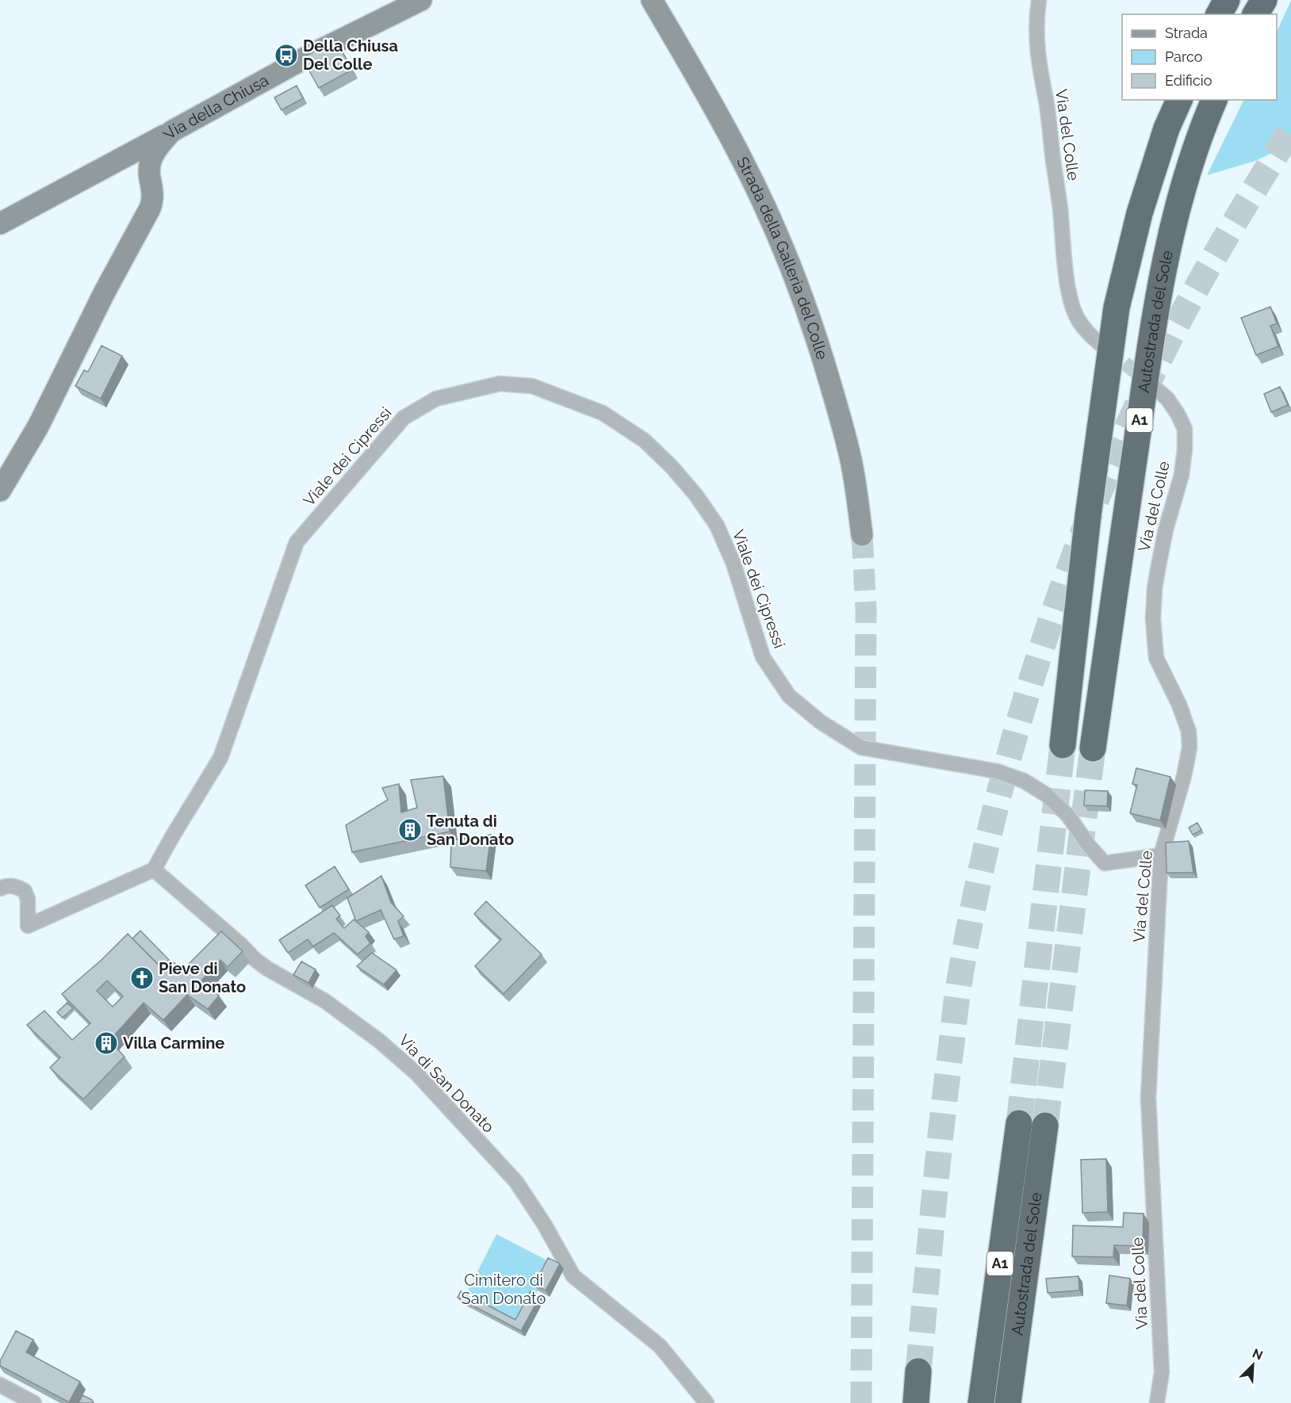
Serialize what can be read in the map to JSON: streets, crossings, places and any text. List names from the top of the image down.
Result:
{
  "streets": {
    "highway": ["Autostrada del Sole", "A1"],
    "main road": ["Via della Chiusa", "Strada della Galleria del Colle"],
    "street": ["Via del Colle", "Viale dei Cipressi", "Via di San Donato"]
  },
  "crossings": [
    ["Via del Colle", "Viale dei Cipressi"],
    ["Viale dei Cipressi", "Via di San Donato"]
  ],
  "parks": ["Cimitero di San Donato"],
  "places": {
    "bus stop": ["Della Chiusa Del Colle"],
    "building": ["Tenuta di San Donato", "Villa Carmine"],
    "church": ["Pieve di San Donato"]
  },
  "legend": ["Strada", "Parco", "Edificio"],
  "north": "top right"
}
